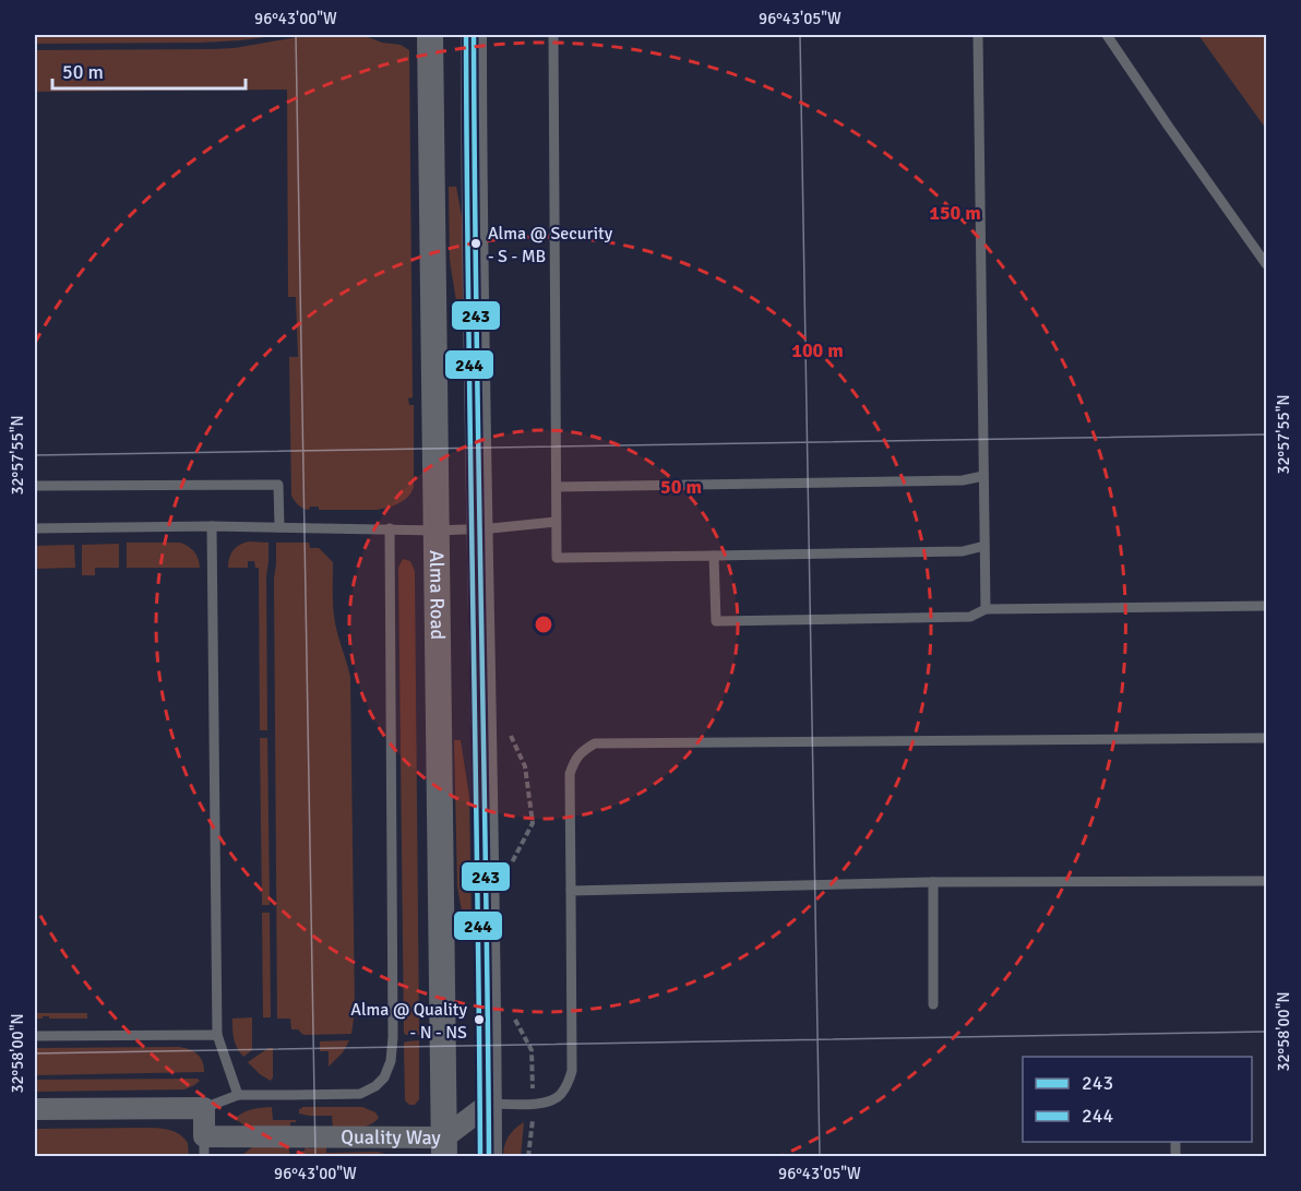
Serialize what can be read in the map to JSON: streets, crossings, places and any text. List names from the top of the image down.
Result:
{
  "streets": {
    "street": ["Alma Road", "Quality Way"]
  },
  "crossings": [
    ["Alma Road", "Quality Way"]
  ],
  "places": ["Alma @ Security - S - MB", "Alma @ Quality - N - NS"],
  "lines": ["transit line 243", "transit line 244"],
  "legend": ["243", "244"],
  "scale_bar": "50 m",
  "coordinates": [
    "96°43'00\"W",
    "96°43'05\"W",
    "32°57'55\"N",
    "32°58'00\"N"
  ],
  "rings": ["150 m", "100 m", "50 m"]
}
